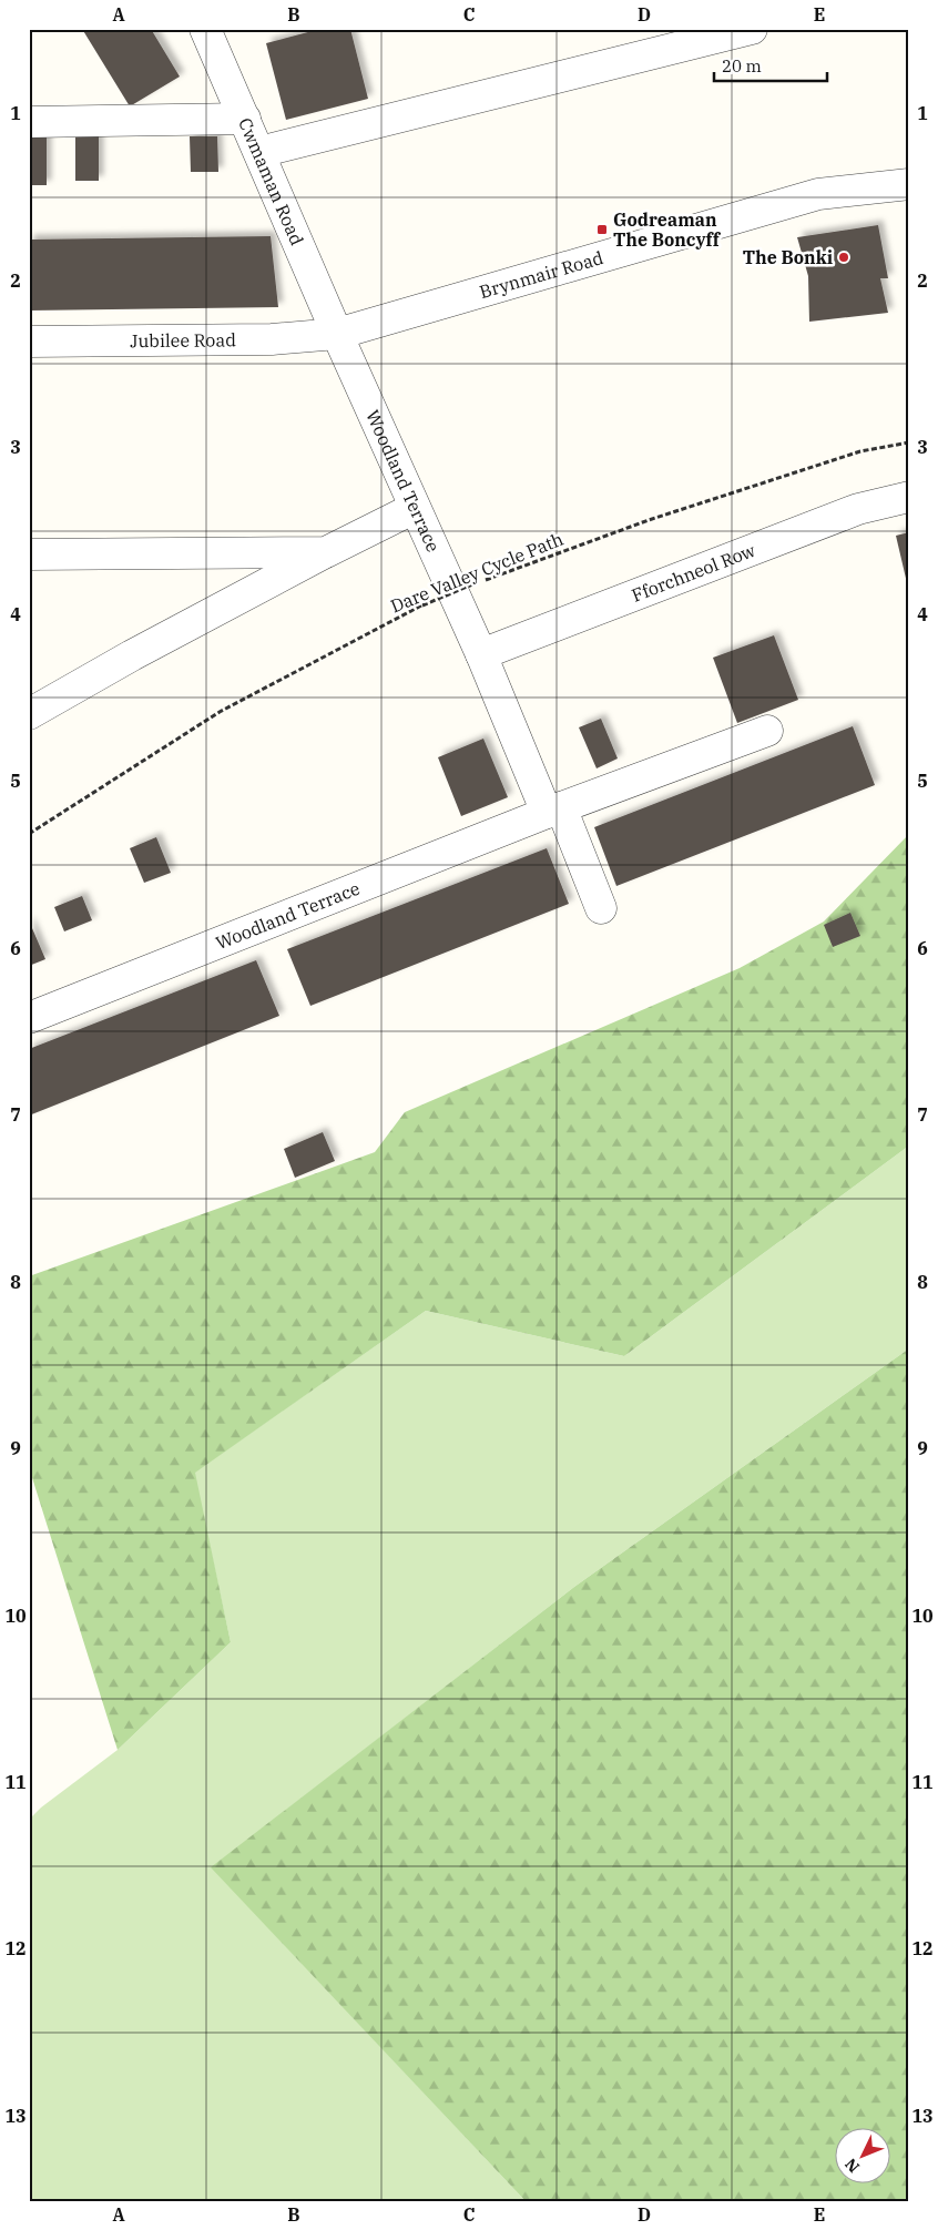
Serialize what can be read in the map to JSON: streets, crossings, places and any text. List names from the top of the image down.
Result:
{
  "streets": {
    "street": [
      "Cwmaman Road",
      "Brynmair Road",
      "Jubilee Road",
      "Woodland Terrace",
      "Fforchneol Row"
    ],
    "path": ["Dare Valley Cycle Path"]
  },
  "crossings": [
    ["Cwmaman Road", "Brynmair Road"],
    ["Cwmaman Road", "Jubilee Road"],
    ["Cwmaman Road", "Woodland Terrace"],
    ["Brynmair Road", "Jubilee Road"],
    ["Brynmair Road", "Woodland Terrace"],
    ["Jubilee Road", "Woodland Terrace"],
    ["Woodland Terrace", "Fforchneol Row"]
  ],
  "places": {
    "transit": ["Godreaman The Boncyff"],
    "other": ["The Bonki"]
  },
  "scale_bar": "20 m",
  "north": "bottom left",
  "grid": {
    "columns": [
      "A",
      "B",
      "C",
      "D",
      "E"
    ],
    "rows": [
      "1",
      "2",
      "3",
      "4",
      "5",
      "6",
      "7",
      "8",
      "9",
      "10",
      "11",
      "12",
      "13"
    ]
  }
}
